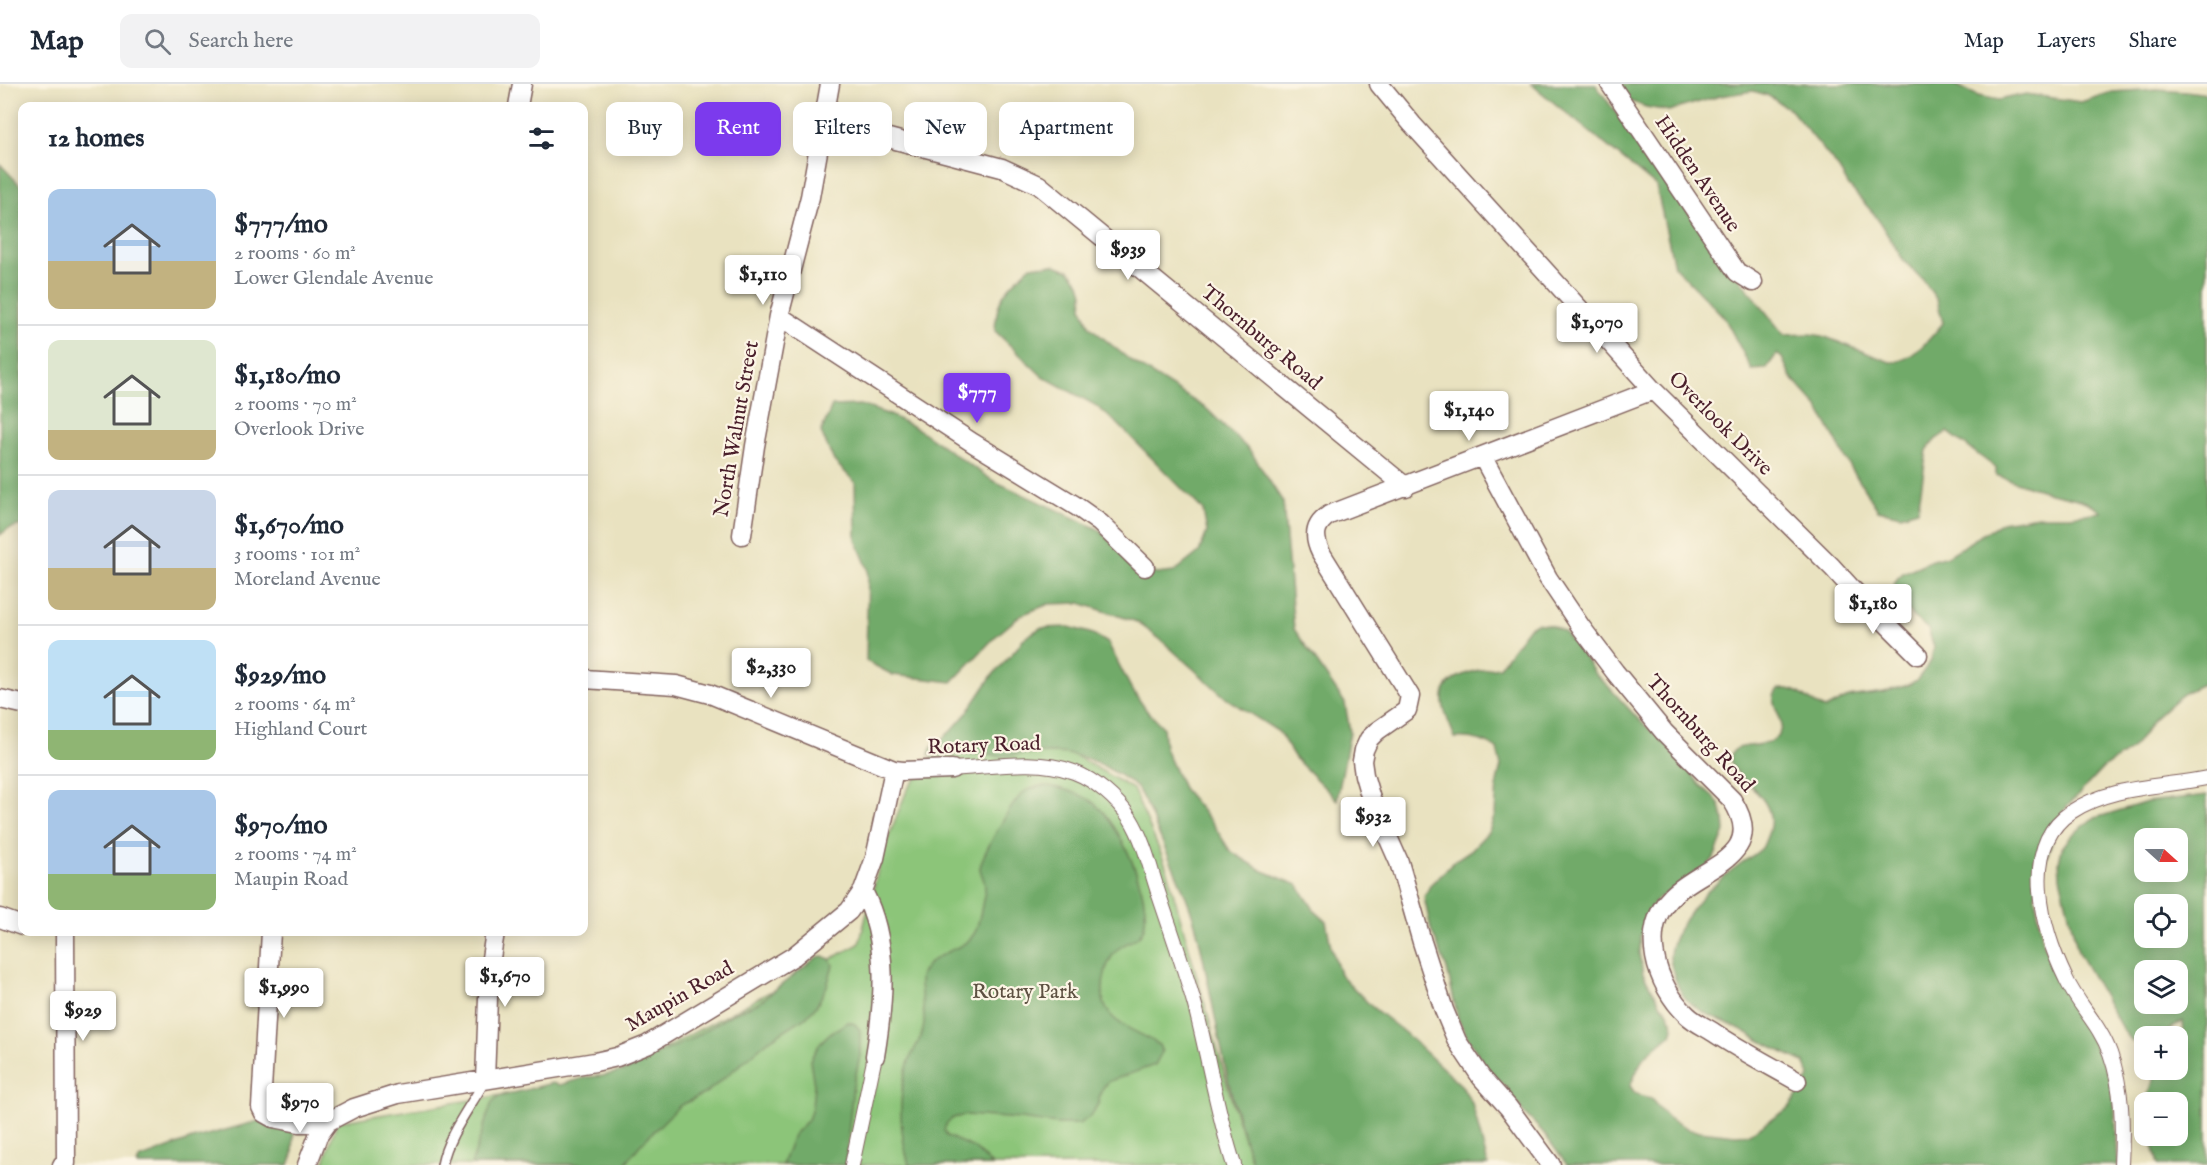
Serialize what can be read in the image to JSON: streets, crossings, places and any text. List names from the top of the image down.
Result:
{
  "streets": {
    "street": [
      "Hidden Avenue",
      "Thornburg Road",
      "Overlook Drive",
      "North Walnut Street",
      "Rotary Road",
      "Maupin Road"
    ]
  },
  "crossings": [
    ["Rotary Road", "Maupin Road"]
  ],
  "parks": ["Rotary Park"],
  "north": "right",
  "page": {
    "header": "Map",
    "search": "Search here",
    "nav": ["Map", "Layers", "Share"],
    "chip": [
      "Buy",
      "Rent",
      "Filters",
      "New",
      "Apartment"
    ],
    "heading": "12 homes",
    "list": [
      {
        "name": "$777/mo",
        "note": "2 rooms · 60 m² · Lower Glendale Avenue"
      },
      {
        "name": "$1,180/mo",
        "note": "2 rooms · 70 m² · Overlook Drive"
      },
      {
        "name": "$1,670/mo",
        "note": "3 rooms · 101 m² · Moreland Avenue"
      },
      {
        "name": "$929/mo",
        "note": "2 rooms · 64 m² · Highland Court"
      },
      {
        "name": "$970/mo",
        "note": "2 rooms · 74 m² · Maupin Road"
      }
    ],
    "price": [
      "$939",
      "$1,110",
      "$1,070",
      "$777",
      "$1,140",
      "$1,180",
      "$2,330",
      "$932",
      "$1,670",
      "$1,990",
      "$929",
      "$970"
    ],
    "map_buttons": ["+", "−"]
  }
}
